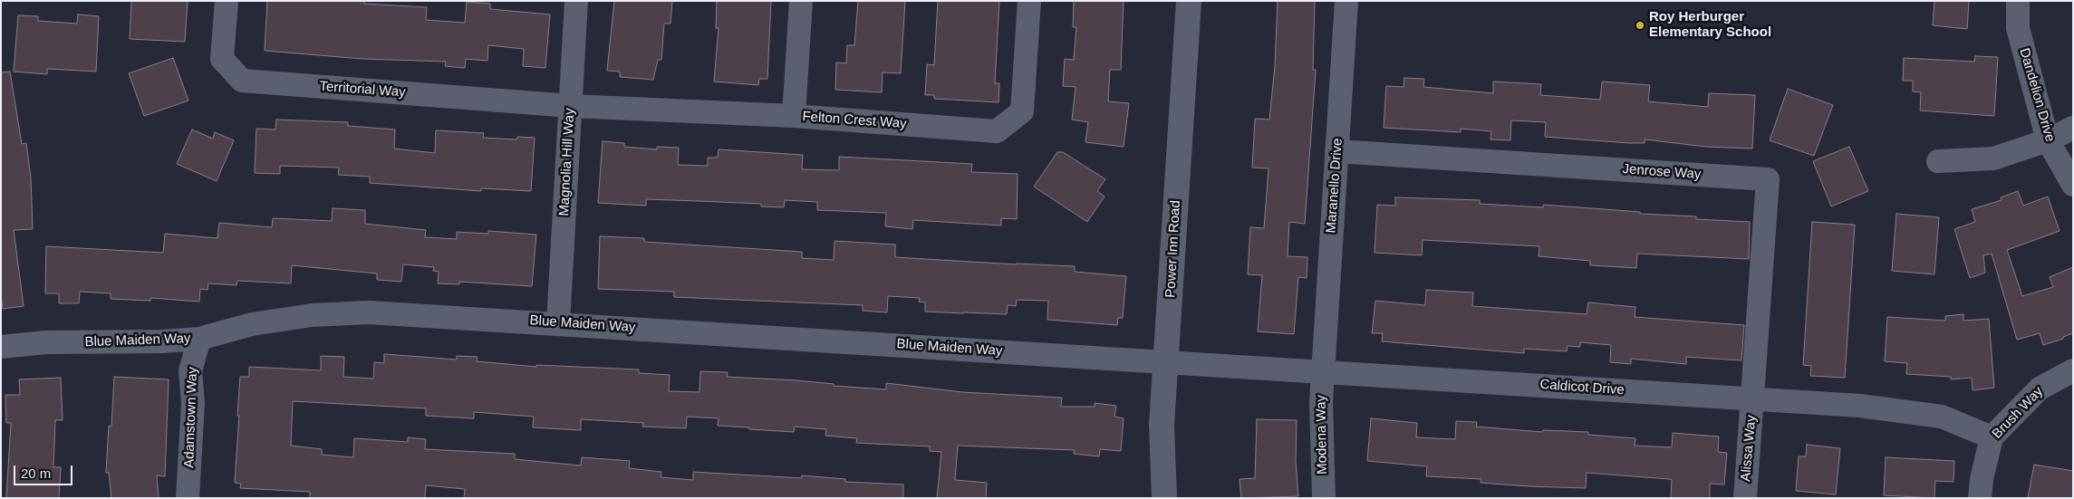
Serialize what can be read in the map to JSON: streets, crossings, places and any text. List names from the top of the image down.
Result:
{
  "streets": {
    "main road": ["Power Inn Road"],
    "street": [
      "Territorial Way",
      "Dandelion Drive",
      "Felton Crest Way",
      "Magnolia Hill Way",
      "Jenrose Way",
      "Maranello Drive",
      "Blue Maiden Way",
      "Caldicot Drive",
      "Brush Way",
      "Adamstown Way",
      "Modena Way",
      "Alissa Way"
    ]
  },
  "crossings": [
    ["Territorial Way", "Felton Crest Way"],
    ["Territorial Way", "Magnolia Hill Way"],
    ["Felton Crest Way", "Magnolia Hill Way"],
    ["Magnolia Hill Way", "Blue Maiden Way"],
    ["Jenrose Way", "Maranello Drive"],
    ["Jenrose Way", "Caldicot Drive"],
    ["Jenrose Way", "Alissa Way"],
    ["Maranello Drive", "Caldicot Drive"],
    ["Maranello Drive", "Modena Way"],
    ["Power Inn Road", "Blue Maiden Way"],
    ["Power Inn Road", "Caldicot Drive"],
    ["Blue Maiden Way", "Caldicot Drive"],
    ["Blue Maiden Way", "Adamstown Way"],
    ["Caldicot Drive", "Brush Way"],
    ["Caldicot Drive", "Modena Way"],
    ["Caldicot Drive", "Alissa Way"]
  ],
  "places": ["Roy Herburger Elementary School"],
  "scale_bar": "20 m"
}
